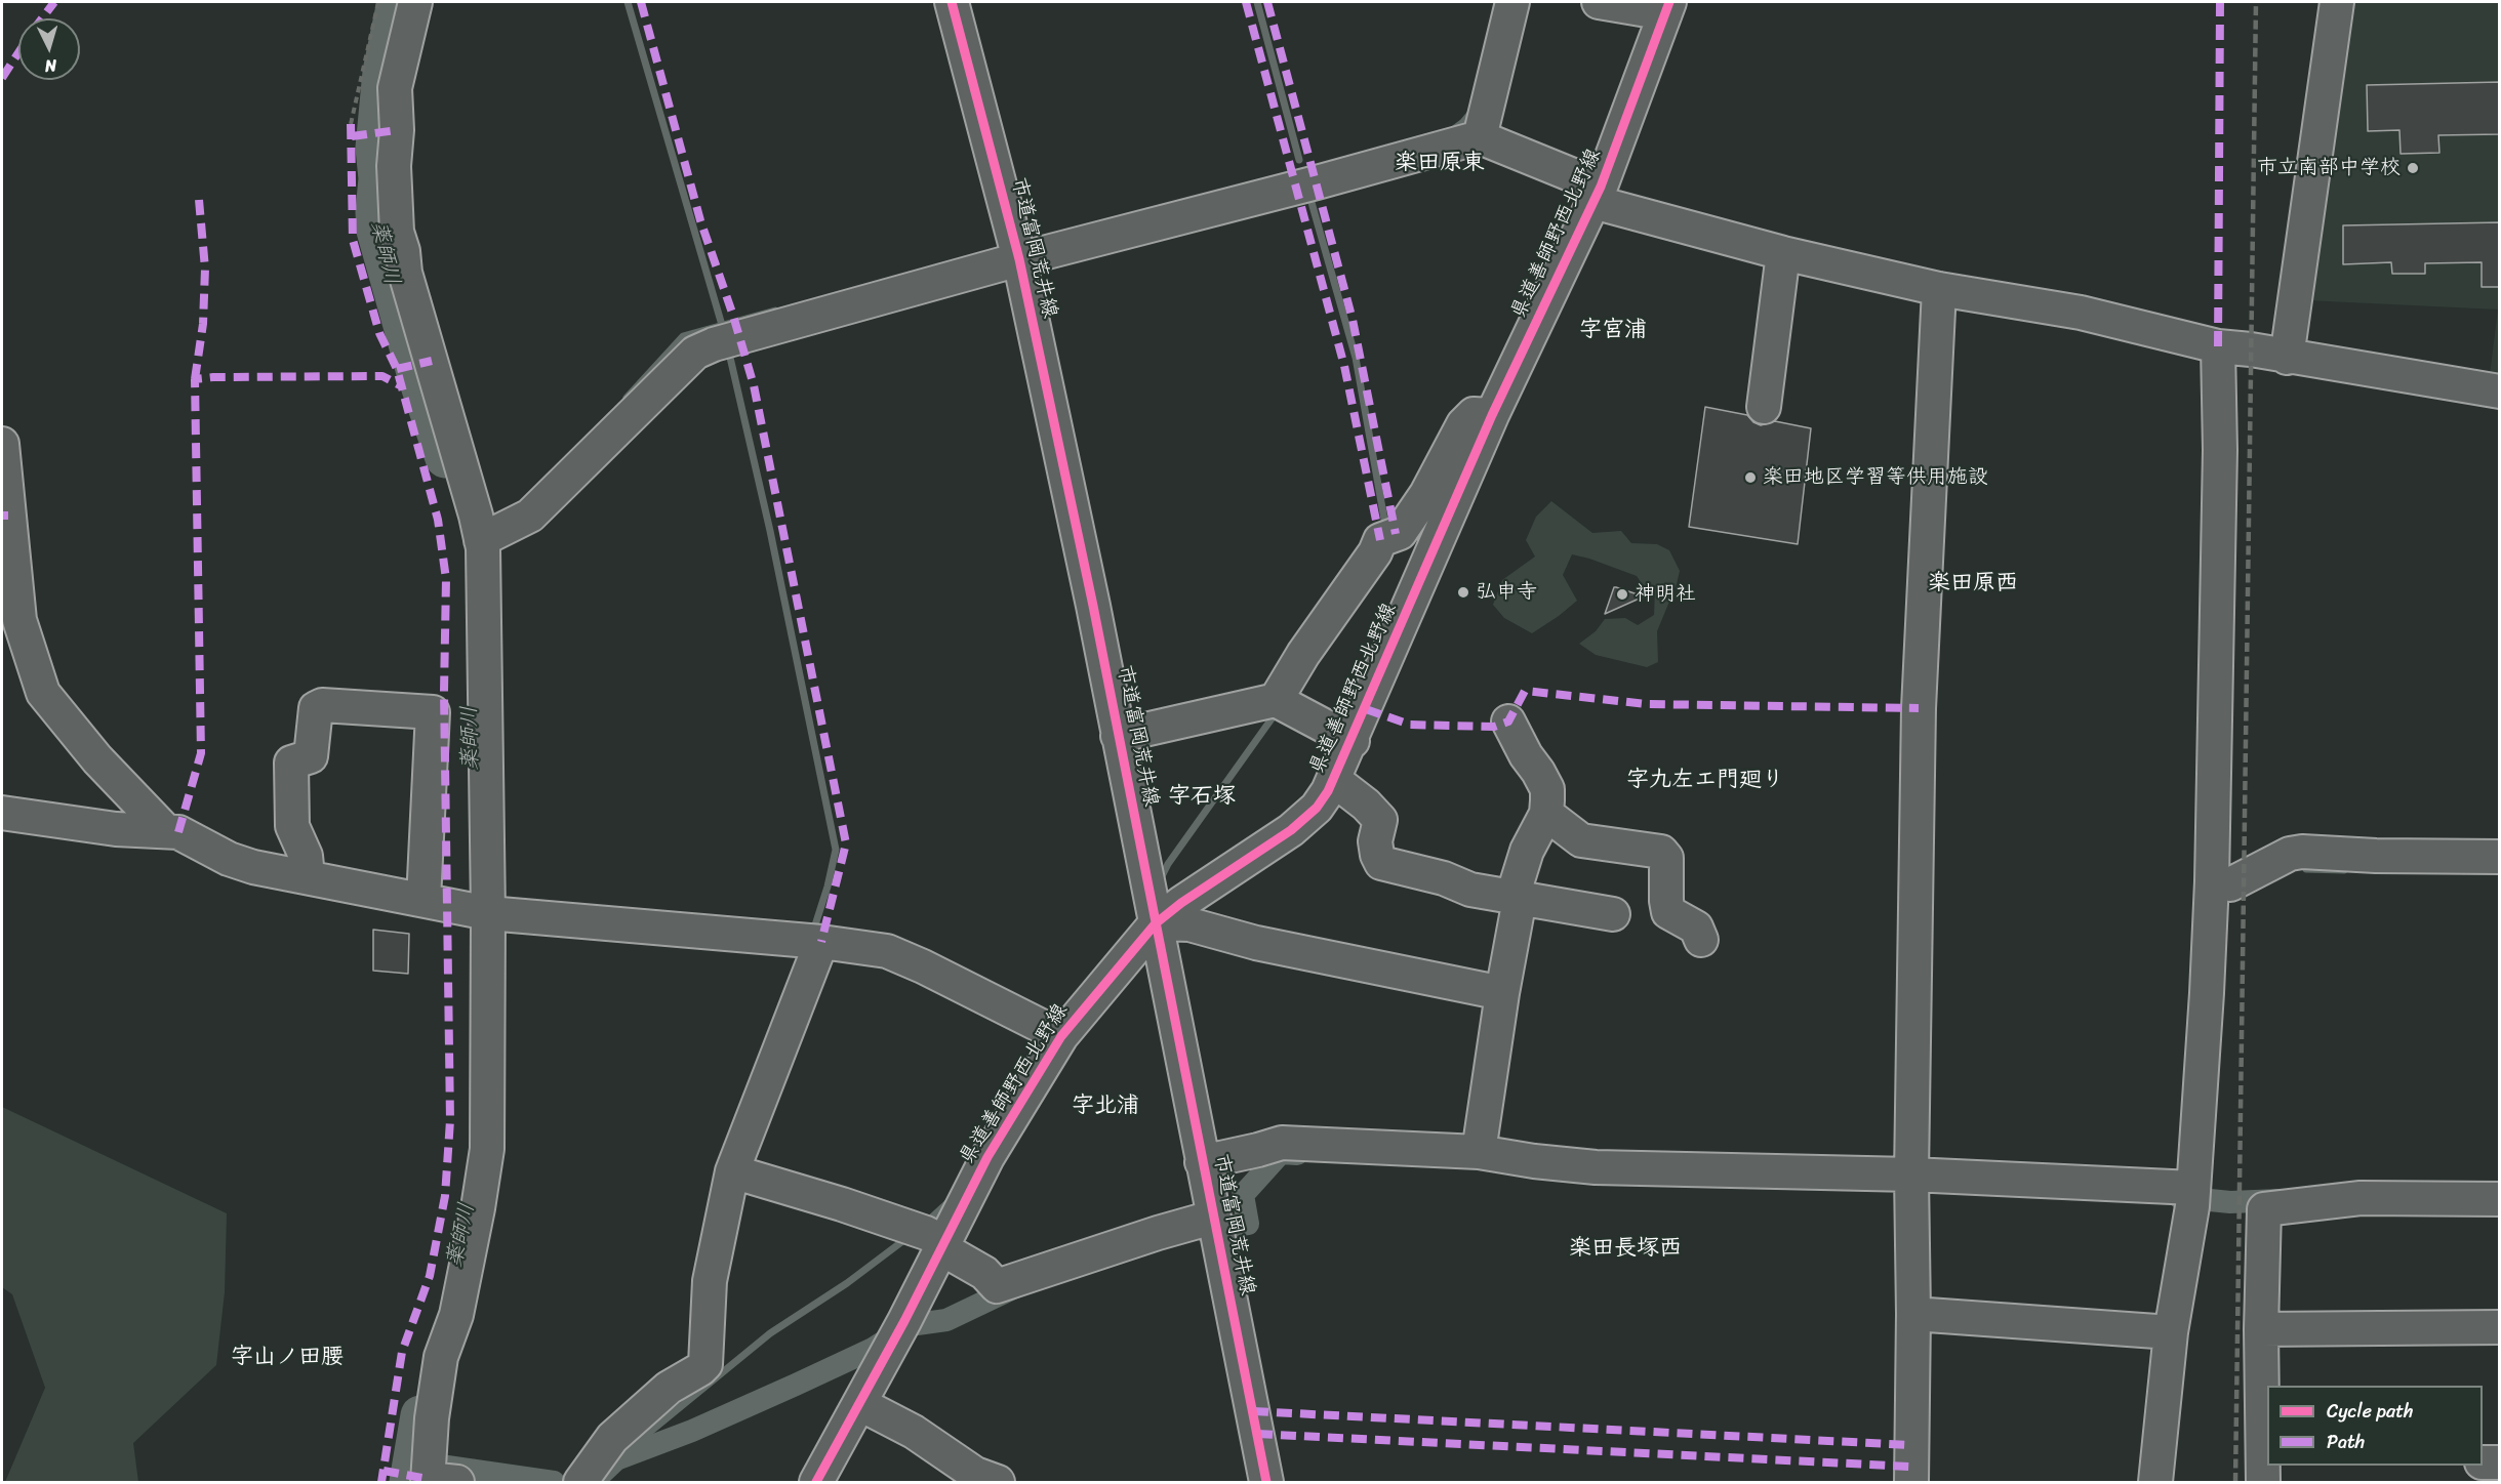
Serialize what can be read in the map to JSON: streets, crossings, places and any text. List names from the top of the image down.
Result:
{
  "streets": {
    "street": ["県道善師野西北野線", "市道富岡荒井線"]
  },
  "crossings": [
    ["県道善師野西北野線", "市道富岡荒井線"]
  ],
  "districts": [
    "楽田原東",
    "字宮浦",
    "楽田原西",
    "字九左エ門廻り",
    "字石塚",
    "字北浦",
    "楽田長塚西",
    "字山ノ田腰"
  ],
  "water": ["薬師川"],
  "places": [
    "市立南部中学校",
    "楽田地区学習等供用施設",
    "弘申寺",
    "神明社"
  ],
  "legend": ["Cycle path", "Path"],
  "north": "bottom"
}
